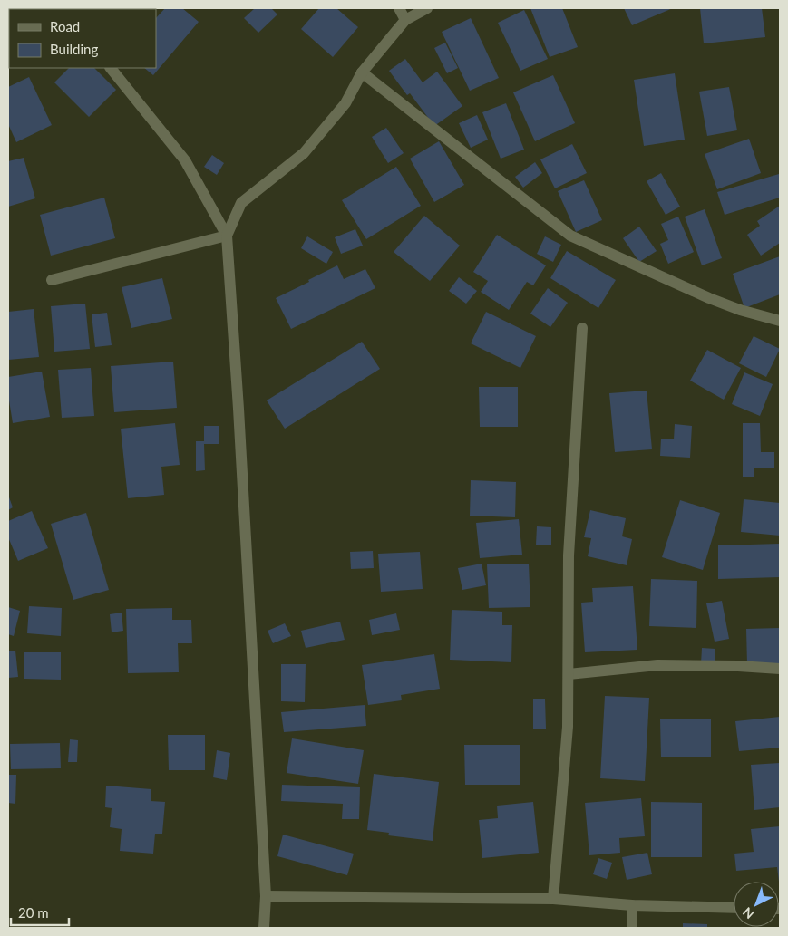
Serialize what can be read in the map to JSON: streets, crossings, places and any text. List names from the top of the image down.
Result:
{
  "legend": ["Road", "Building"],
  "scale_bar": "20 m",
  "north": "bottom left"
}
